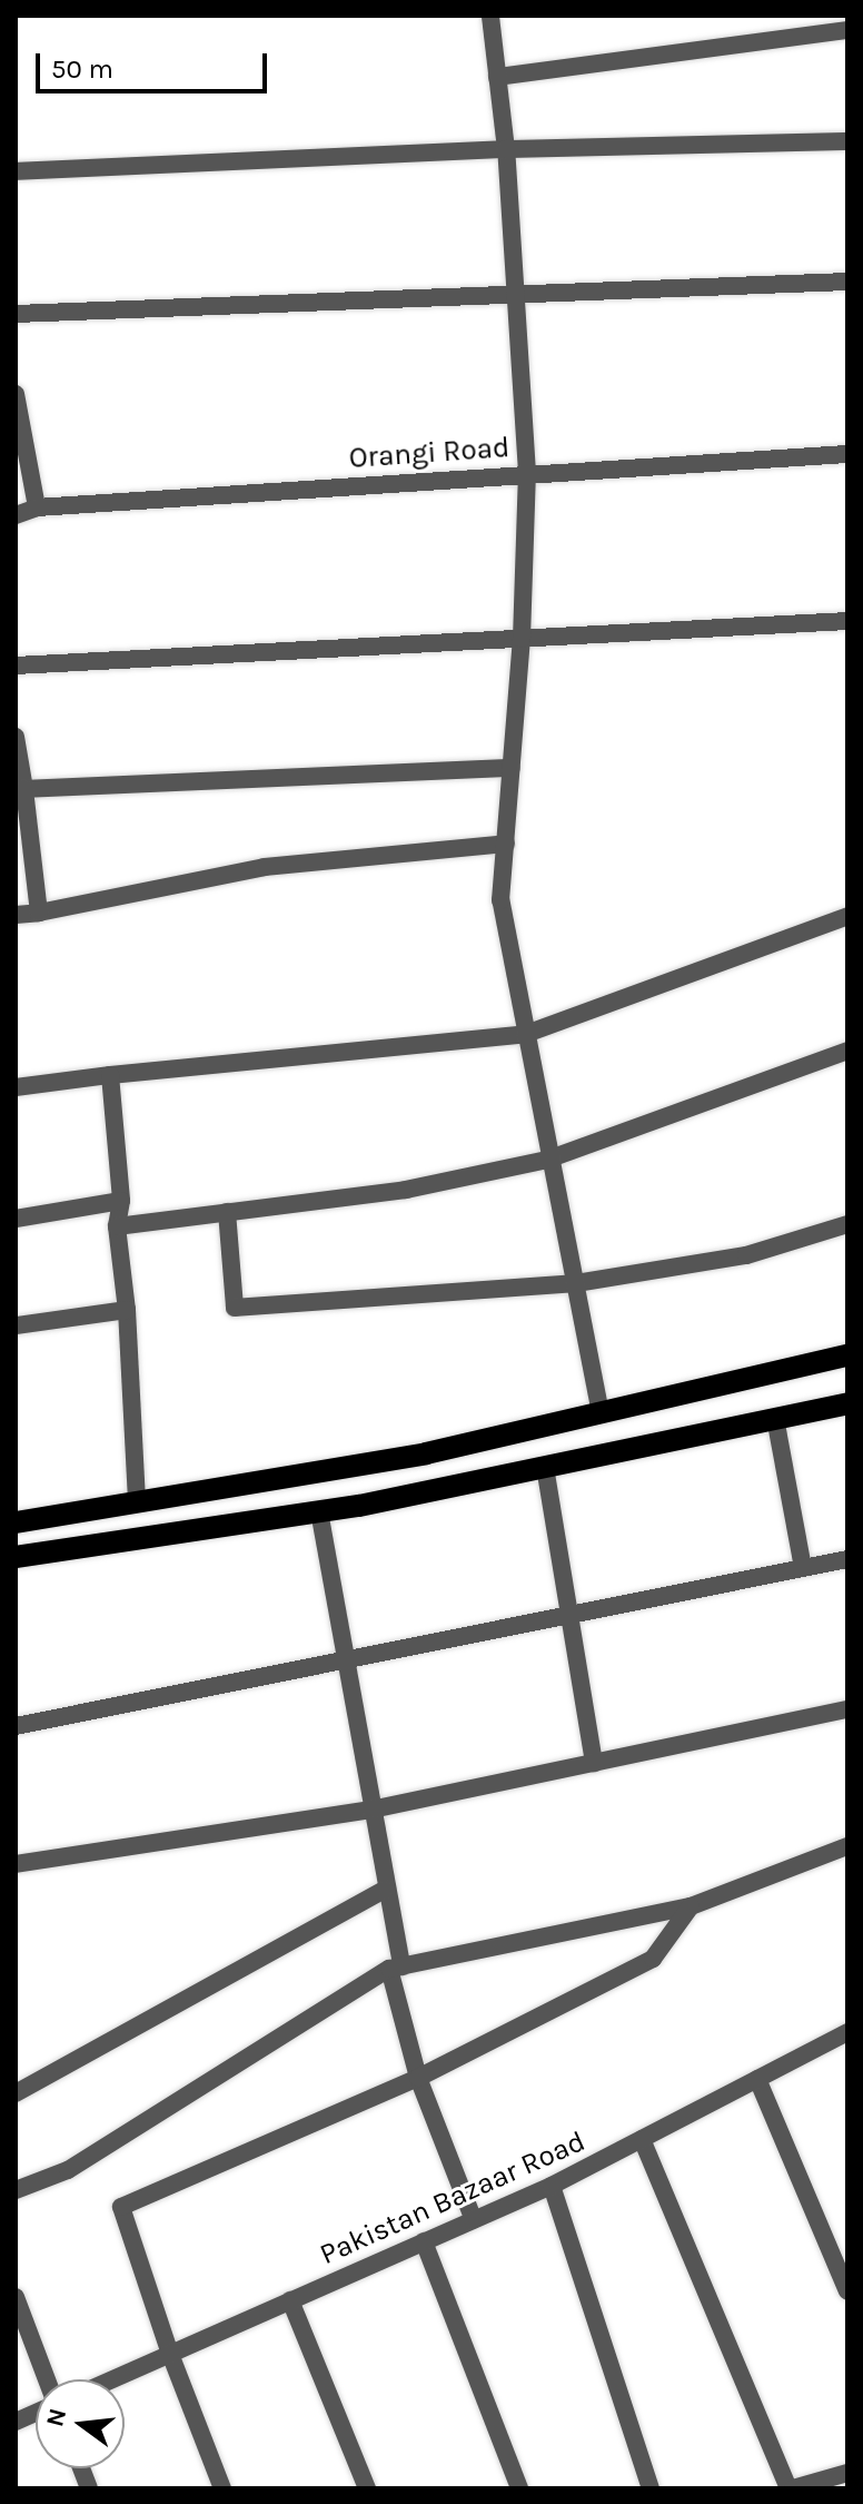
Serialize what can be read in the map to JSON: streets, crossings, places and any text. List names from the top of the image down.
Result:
{
  "streets": {
    "street": ["Orangi Road", "Pakistan Bazaar Road"]
  },
  "scale_bar": "50 m",
  "north": "left"
}
